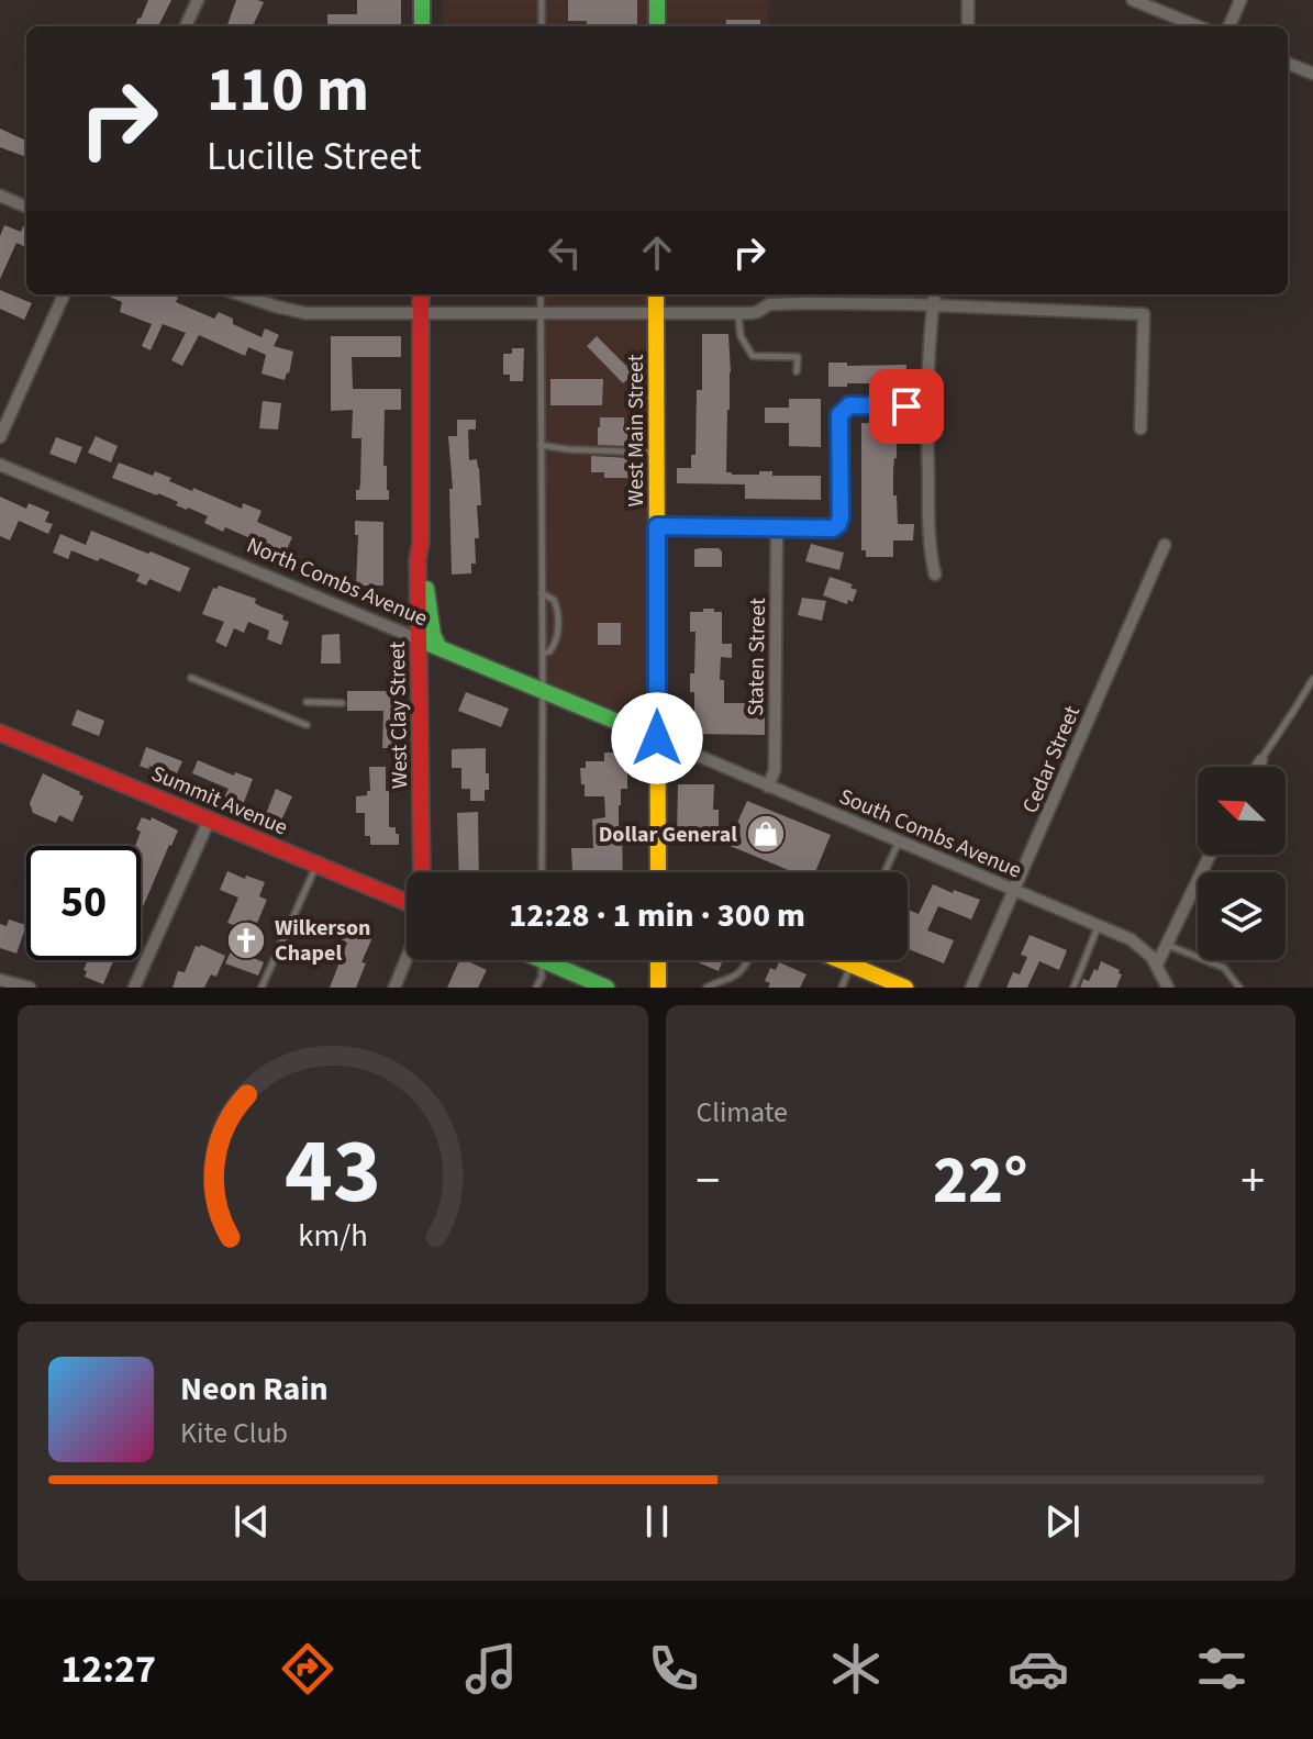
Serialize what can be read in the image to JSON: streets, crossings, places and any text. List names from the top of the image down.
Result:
{
  "streets": {
    "main road": [
      "West Main Street",
      "North Combs Avenue",
      "West Clay Street",
      "Summit Avenue"
    ],
    "street": ["Staten Street", "Cedar Street", "South Combs Avenue"]
  },
  "crossings": [
    ["West Main Street", "North Combs Avenue"],
    ["West Main Street", "South Combs Avenue"],
    ["North Combs Avenue", "West Clay Street"],
    ["North Combs Avenue", "South Combs Avenue"],
    ["Staten Street", "South Combs Avenue"],
    ["Cedar Street", "South Combs Avenue"]
  ],
  "places": {
    "shop": ["Dollar General"],
    "church": ["Wilkerson Chapel"]
  },
  "north": "top left",
  "page": {
    "turn": ["110 m", "Lucille Street"],
    "limit": "50",
    "trip": "12:28 · 1 min · 300 m",
    "tile": "Climate",
    "heat": ["−", "22°", "+"],
    "song": ["Neon Rain", "Kite Club"],
    "tabs": "12:27",
    "gauge": ["43", "km/h"]
  }
}
